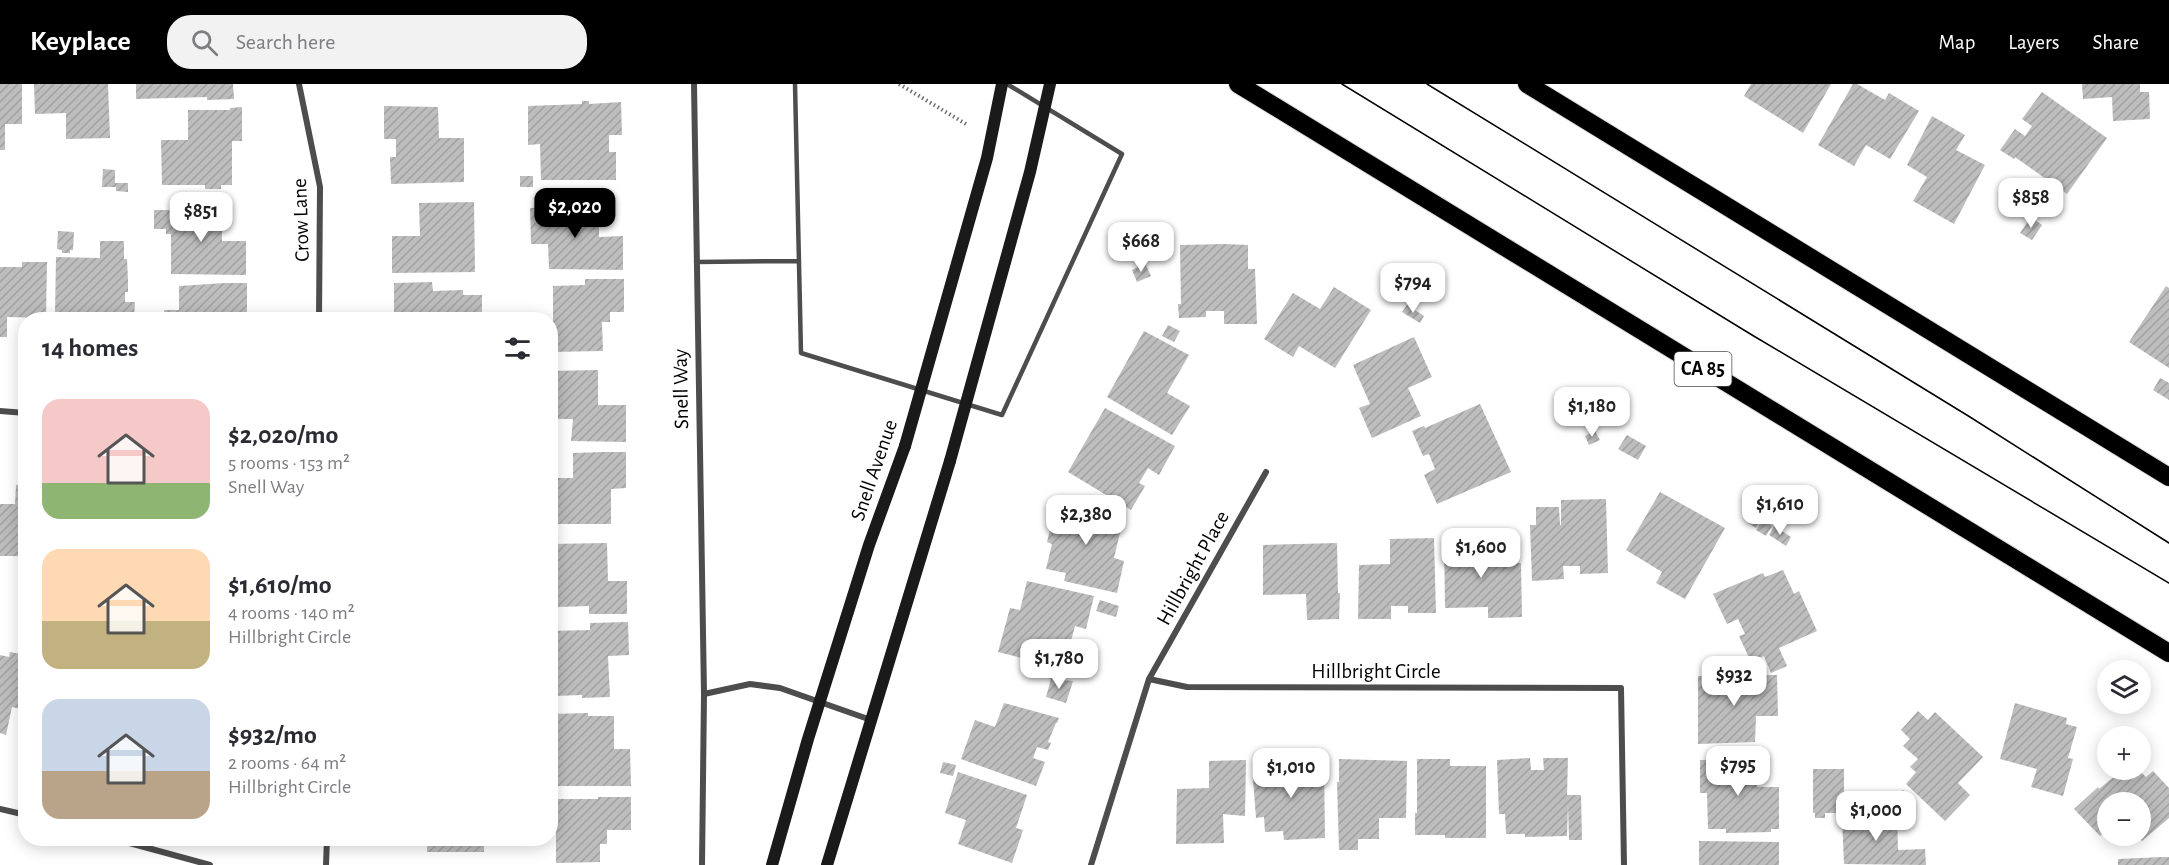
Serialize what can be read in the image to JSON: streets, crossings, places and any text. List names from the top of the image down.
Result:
{
  "streets": {
    "highway": ["CA 85"],
    "main road": ["Snell Avenue"],
    "street": [
      "Crow Lane",
      "Snell Way",
      "Hillbright Place",
      "Hillbright Circle"
    ]
  },
  "crossings": [
    ["Hillbright Place", "Hillbright Circle"]
  ],
  "page": {
    "header": "Keyplace",
    "search": "Search here",
    "nav": ["Map", "Layers", "Share"],
    "price": [
      "$858",
      "$2,020",
      "$851",
      "$668",
      "$794",
      "$1,180",
      "$1,610",
      "$2,380",
      "$1,600",
      "$1,780",
      "$932",
      "$795",
      "$1,010",
      "$1,000"
    ],
    "heading": "14 homes",
    "list": [
      {
        "name": "$2,020/mo",
        "note": "5 rooms · 153 m² · Snell Way"
      },
      {
        "name": "$1,610/mo",
        "note": "4 rooms · 140 m² · Hillbright Circle"
      },
      {
        "name": "$932/mo",
        "note": "2 rooms · 64 m² · Hillbright Circle"
      }
    ],
    "map_buttons": ["+", "−"]
  }
}
